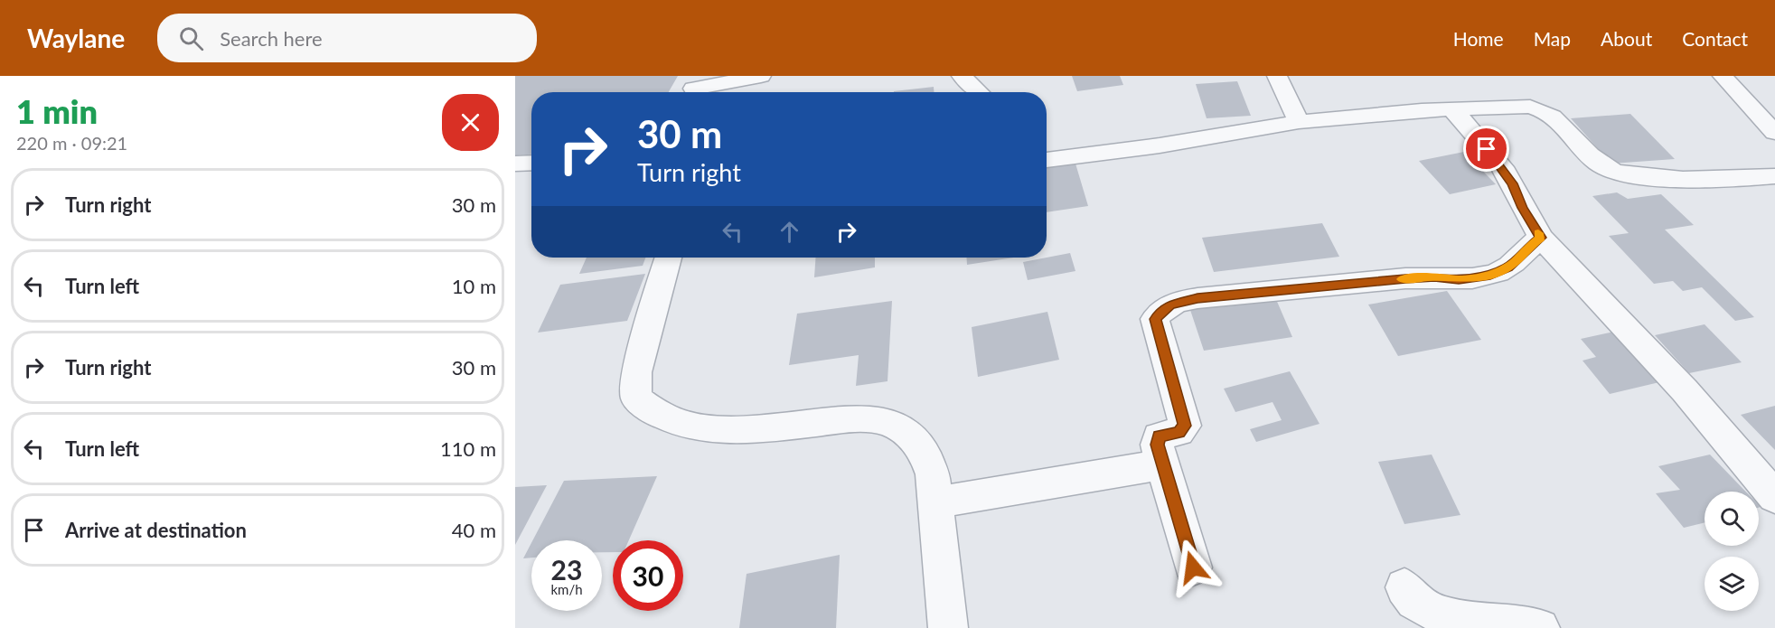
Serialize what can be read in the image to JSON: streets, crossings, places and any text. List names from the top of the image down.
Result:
{
  "page": {
    "header": "Waylane",
    "search": "Search here",
    "nav": [
      "Home",
      "Map",
      "About",
      "Contact"
    ],
    "heading": ["1 min", "220 m · 09:21"],
    "turn": ["30 m", "Turn right"],
    "list": [
      {
        "name": "Turn right",
        "value": "30 m"
      },
      {
        "name": "Turn left",
        "value": "10 m"
      },
      {
        "name": "Turn right",
        "value": "30 m"
      },
      {
        "name": "Turn left",
        "value": "110 m"
      },
      {
        "name": "Arrive at destination",
        "value": "40 m"
      }
    ],
    "speed": "23 km/h",
    "limit": "30"
  }
}
